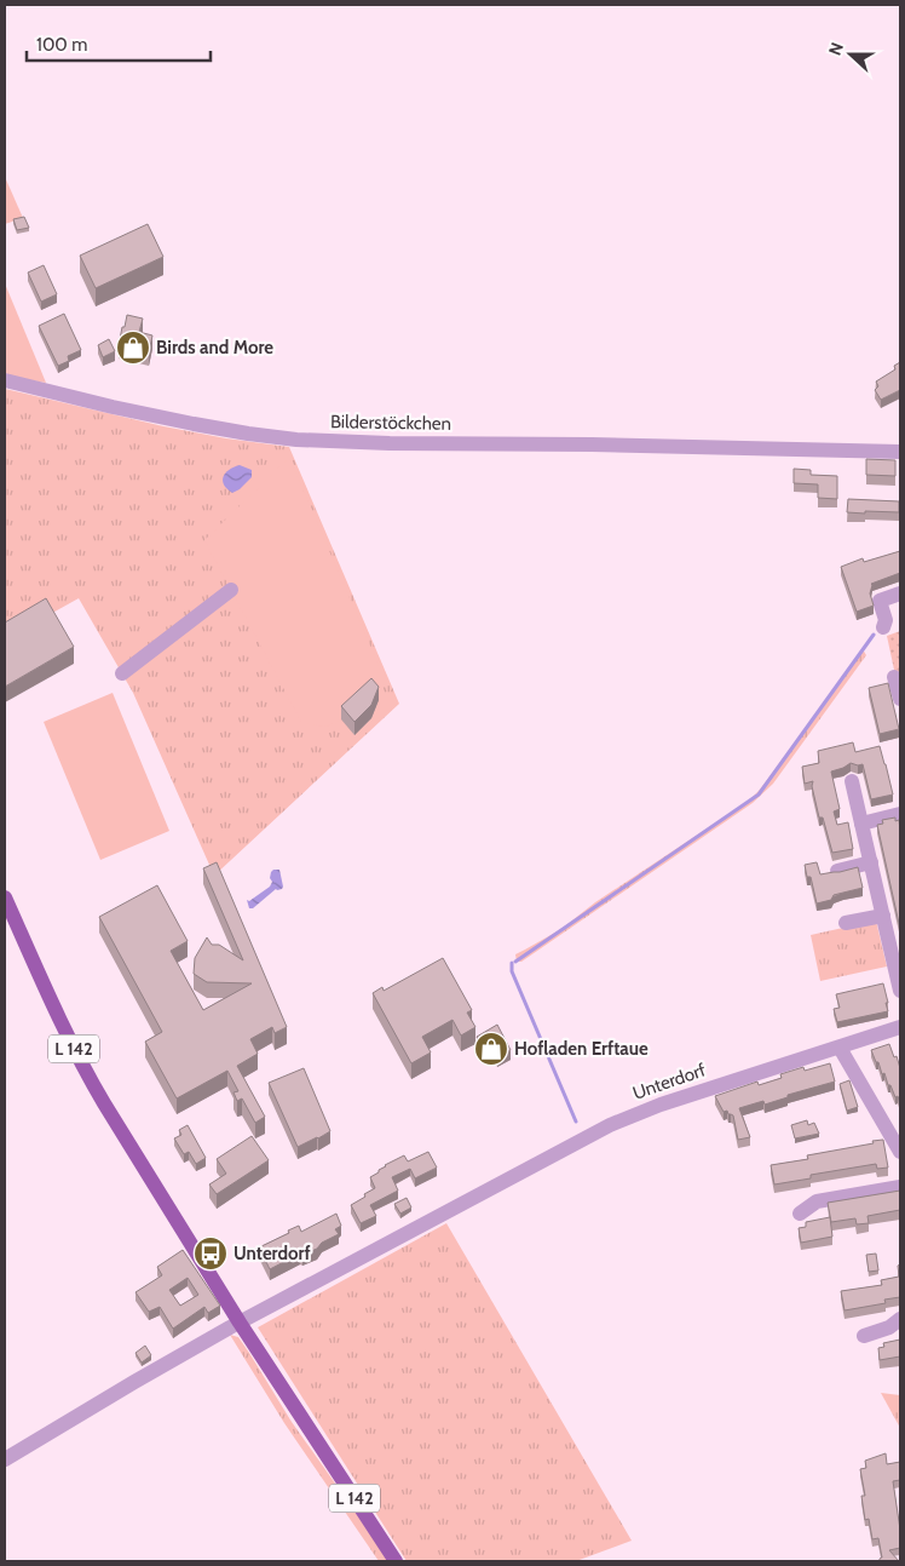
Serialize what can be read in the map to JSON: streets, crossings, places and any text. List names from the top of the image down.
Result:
{
  "streets": {
    "main road": ["L 142"],
    "street": ["Bilderstöckchen", "Unterdorf"]
  },
  "crossings": [
    ["L 142", "Unterdorf"]
  ],
  "places": {
    "shop": ["Birds and More", "Hofladen Erftaue"],
    "bus stop": ["Unterdorf"]
  },
  "scale_bar": "100 m",
  "north": "left"
}
